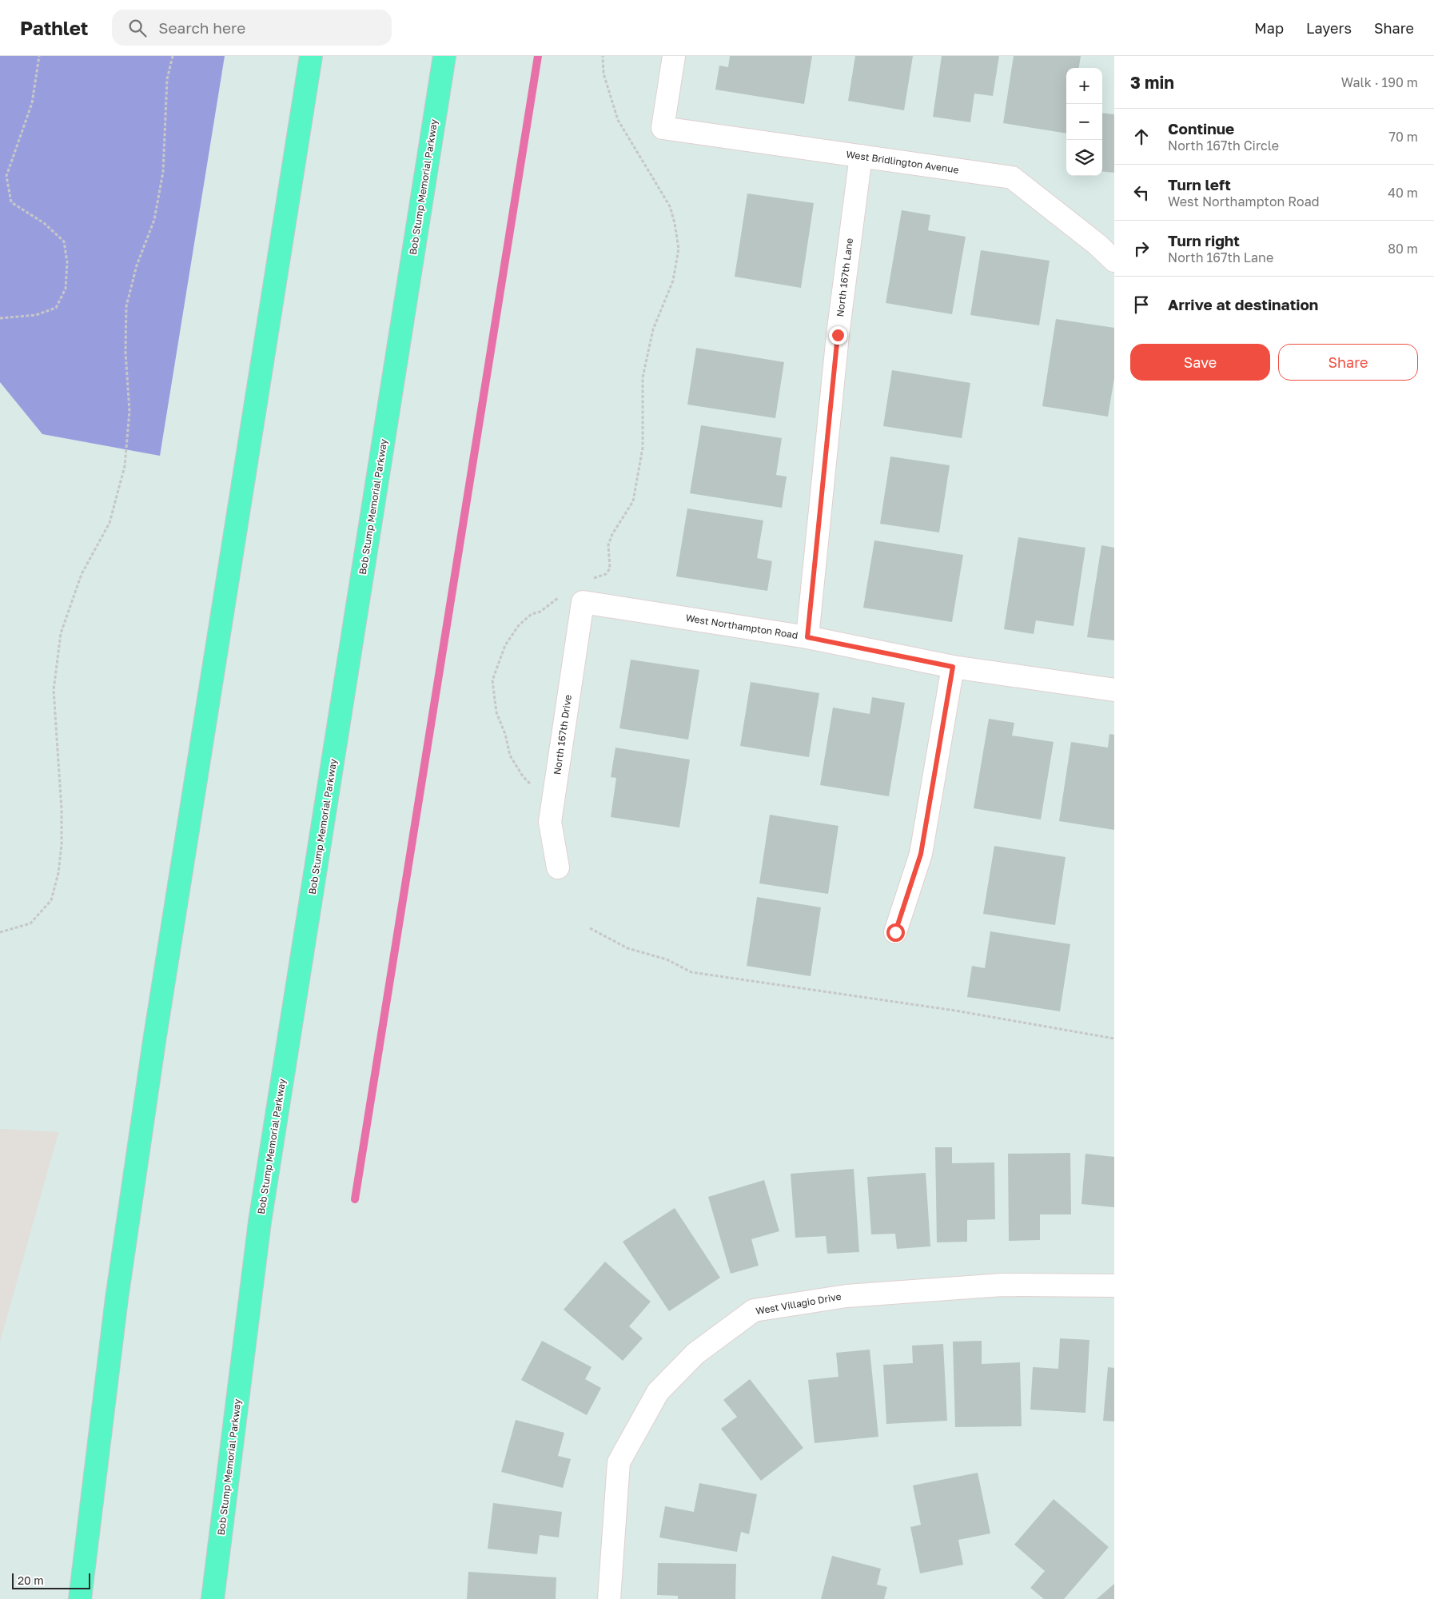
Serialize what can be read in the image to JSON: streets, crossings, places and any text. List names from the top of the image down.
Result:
{
  "streets": {
    "highway": ["Bob Stump Memorial Parkway"],
    "street": [
      "West Bridlington Avenue",
      "North 167th Lane",
      "West Northampton Road",
      "North 167th Drive",
      "West Villagio Drive"
    ]
  },
  "crossings": [
    ["West Bridlington Avenue", "North 167th Lane"],
    ["North 167th Lane", "West Northampton Road"],
    ["West Northampton Road", "North 167th Drive"]
  ],
  "scale_bar": "20 m",
  "page": {
    "header": "Pathlet",
    "search": "Search here",
    "nav": ["Map", "Layers", "Share"],
    "heading": ["3 min", "Walk · 190 m"],
    "map_buttons": ["+", "−"],
    "list": [
      ["Continue", "North 167th Circle", "70 m"],
      ["Turn left", "West Northampton Road", "40 m"],
      ["Turn right", "North 167th Lane", "80 m"],
      "Arrive at destination"
    ],
    "buttons": ["Save", "Share"],
    "scale": "20 m"
  }
}
